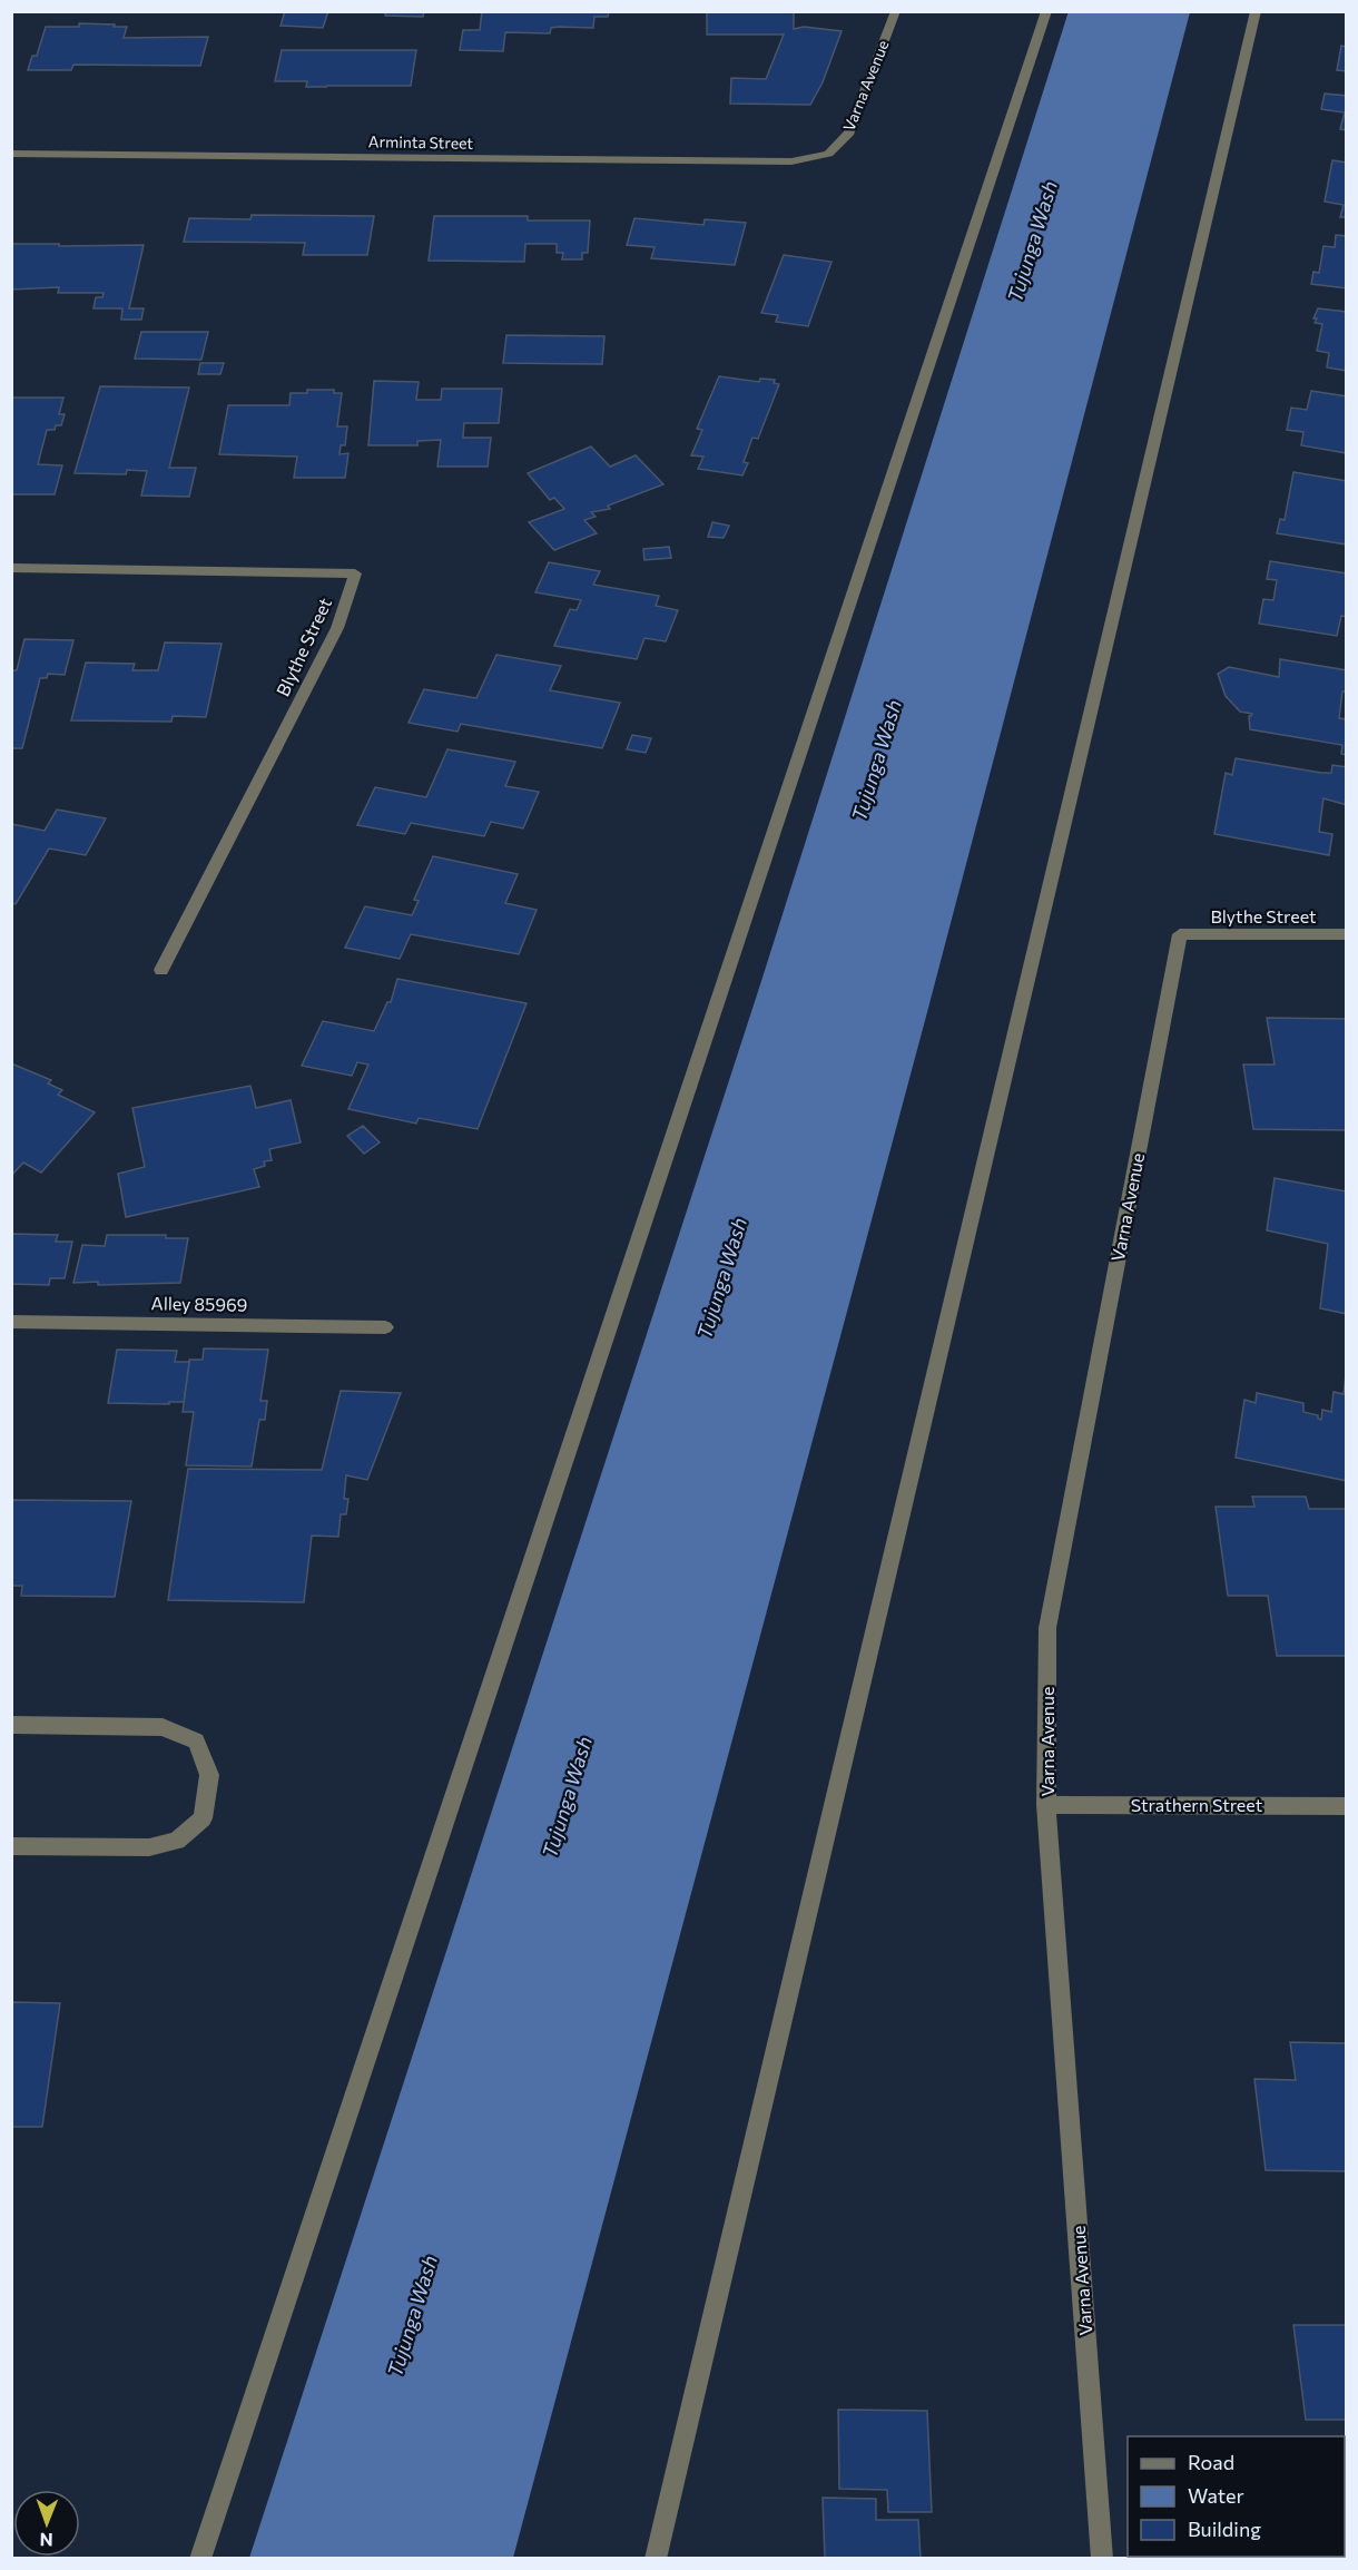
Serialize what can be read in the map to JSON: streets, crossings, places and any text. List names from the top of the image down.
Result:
{
  "streets": {
    "street": [
      "Varna Avenue",
      "Arminta Street",
      "Blythe Street",
      "Alley 85969",
      "Strathern Street"
    ]
  },
  "crossings": [
    ["Varna Avenue", "Arminta Street"],
    ["Varna Avenue", "Blythe Street"],
    ["Varna Avenue", "Strathern Street"]
  ],
  "water": ["Tujunga Wash"],
  "legend": ["Road", "Water", "Building"],
  "north": "bottom"
}
